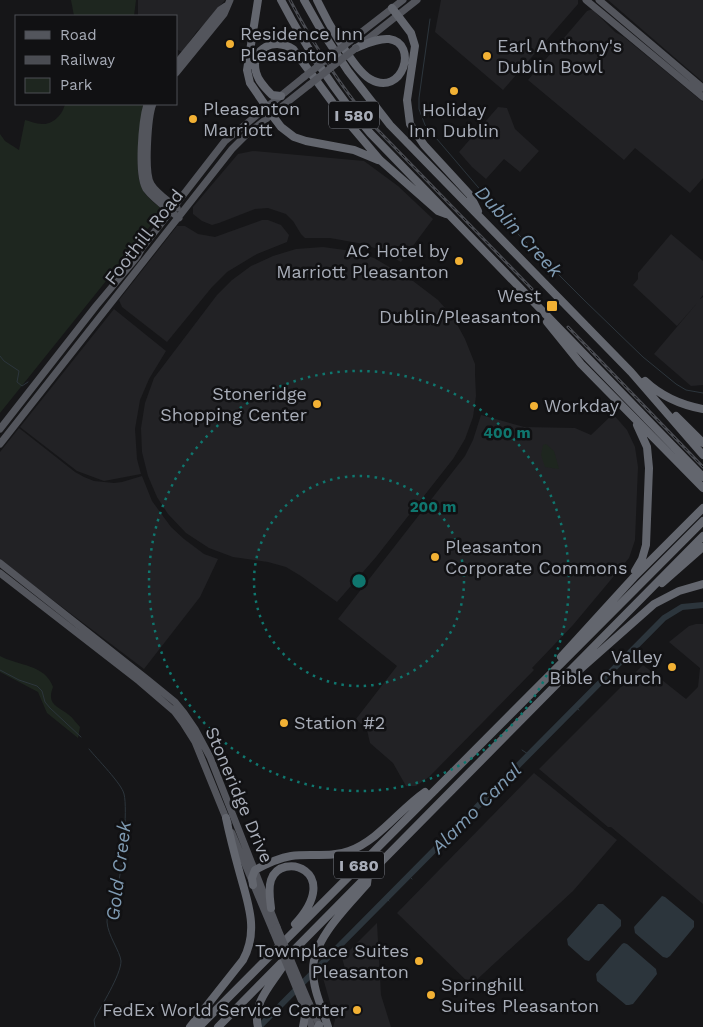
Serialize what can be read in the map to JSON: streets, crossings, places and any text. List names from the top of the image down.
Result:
{
  "streets": {
    "highway": ["I 580", "I 680"],
    "main road": ["Foothill Road", "Stoneridge Drive"]
  },
  "water": ["Dublin Creek", "Alamo Canal", "Gold Creek"],
  "places": {
    "other": [
      "Residence Inn Pleasanton",
      "Earl Anthony's Dublin Bowl",
      "Holiday Inn Dublin",
      "Pleasanton Marriott",
      "AC Hotel by Marriott Pleasanton",
      "Stoneridge Shopping Center",
      "Workday",
      "Pleasanton Corporate Commons",
      "Valley Bible Church",
      "Station #2",
      "Townplace Suites Pleasanton",
      "Springhill Suites Pleasanton",
      "FedEx World Service Center"
    ],
    "transit": ["West Dublin/Pleasanton"]
  },
  "legend": ["Road", "Railway", "Park"],
  "rings": ["400 m", "200 m"]
}
